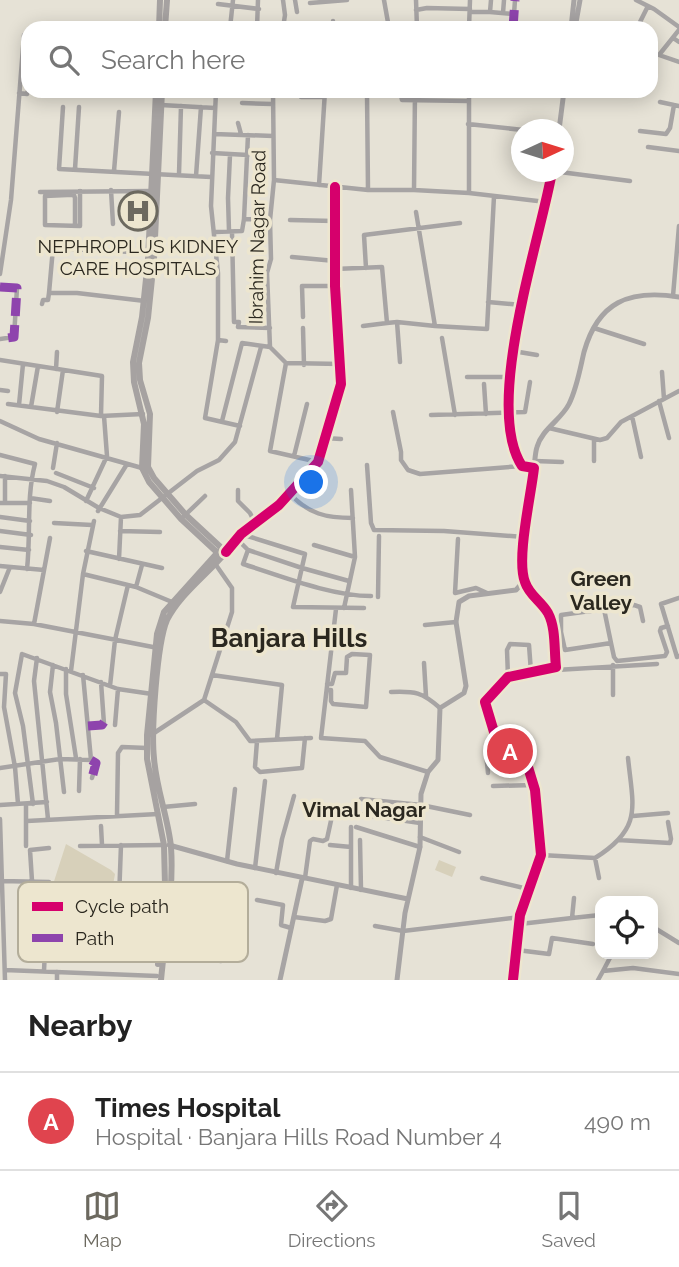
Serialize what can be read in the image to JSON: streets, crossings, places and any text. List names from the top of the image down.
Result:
{
  "streets": {
    "street": ["Ibrahim Nagar Road"]
  },
  "districts": ["Green Valley", "Banjara Hills", "Vimal Nagar"],
  "places": {
    "hospital": ["NEPHROPLUS KIDNEY CARE HOSPITALS"]
  },
  "legend": ["Cycle path", "Path"],
  "north": "right",
  "page": {
    "search": "Search here",
    "pins": "A",
    "heading": "Nearby",
    "list": [
      {
        "mark": "A",
        "name": "Times Hospital",
        "note": "Hospital · Banjara Hills Road Number 4",
        "value": "490 m"
      }
    ],
    "nav": ["Map", "Directions", "Saved"]
  }
}
